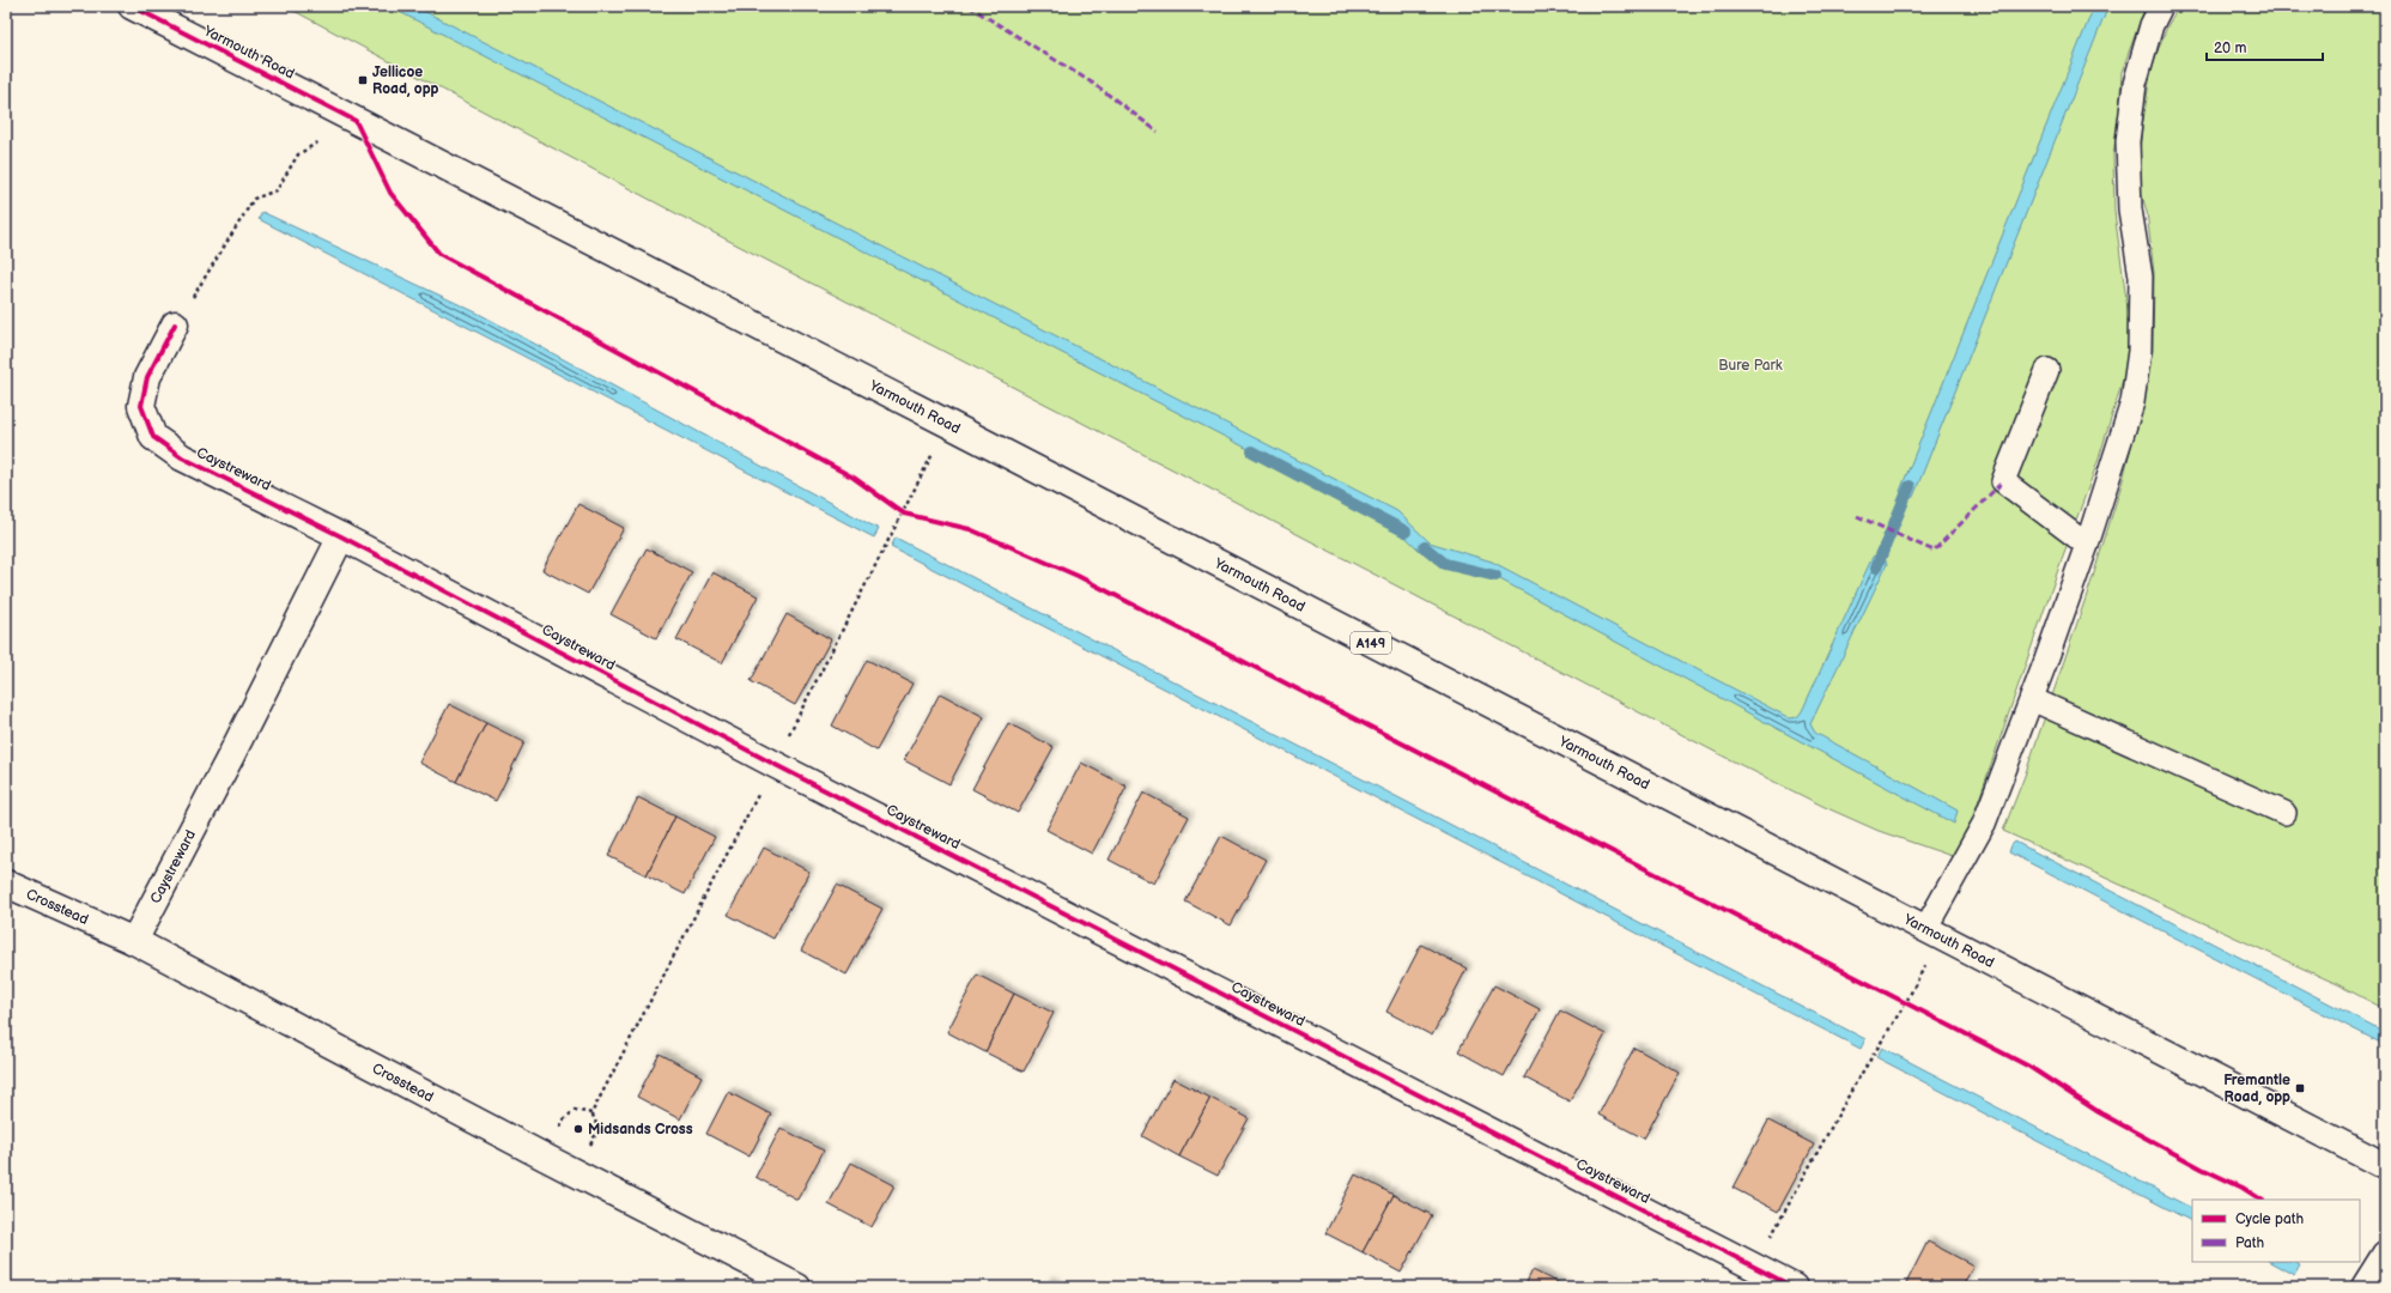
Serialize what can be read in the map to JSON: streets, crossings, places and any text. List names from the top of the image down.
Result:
{
  "streets": {
    "street": [
      "Yarmouth Road",
      "Caystreward",
      "A149",
      "Crosstead"
    ]
  },
  "crossings": [
    ["Caystreward", "Crosstead"]
  ],
  "parks": ["Bure Park"],
  "places": {
    "transit": ["Jellicoe Road, opp", "Fremantle Road, opp"],
    "other": ["Midsands Cross"]
  },
  "legend": ["Cycle path", "Path"],
  "scale_bar": "20 m"
}
